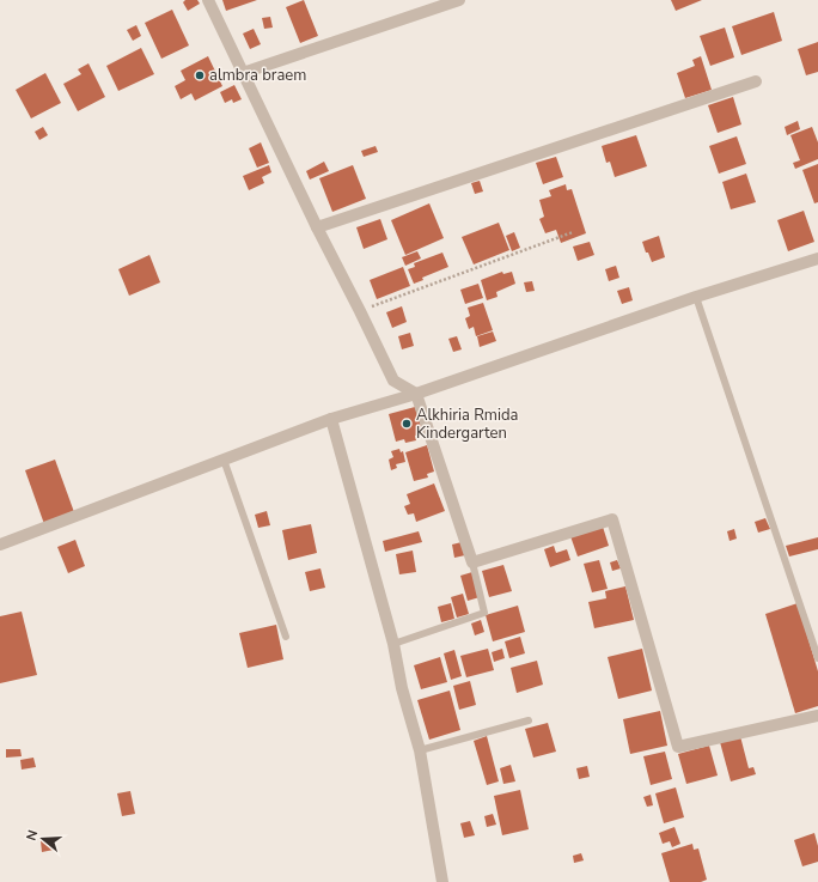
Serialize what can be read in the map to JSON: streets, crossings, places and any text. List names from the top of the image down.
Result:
{
  "places": ["almbra braem", "Alkhiria Rmida Kindergarten"],
  "north": "left"
}
